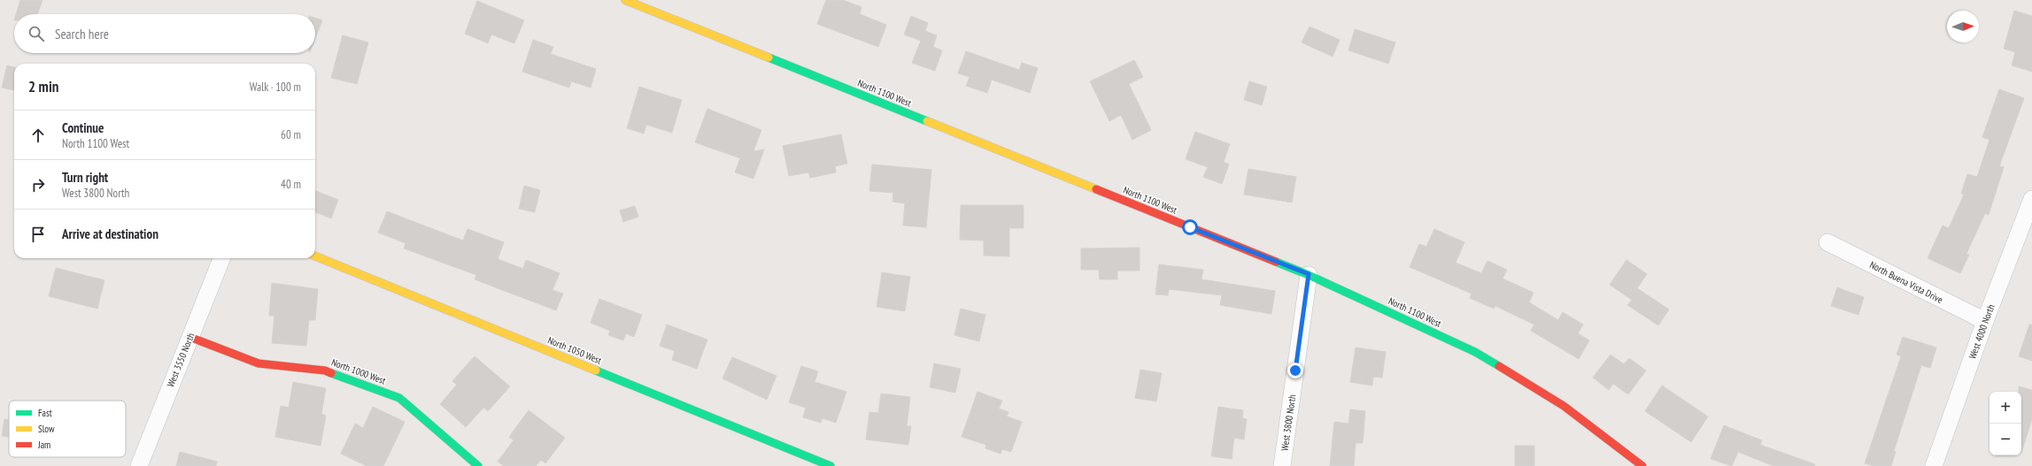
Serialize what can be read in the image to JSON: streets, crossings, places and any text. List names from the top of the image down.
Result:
{
  "streets": {
    "street": [
      "North 1100 West",
      "North Buena Vista Drive",
      "West 4000 North",
      "North 1050 West",
      "West 3550 North",
      "North 1000 West",
      "West 3800 North"
    ]
  },
  "crossings": [
    ["North 1100 West", "West 3800 North"],
    ["North Buena Vista Drive", "West 4000 North"],
    ["West 3550 North", "North 1000 West"]
  ],
  "legend": ["Fast", "Slow", "Jam"],
  "north": "right",
  "page": {
    "search": "Search here",
    "heading": ["2 min", "Walk · 100 m"],
    "list": [
      ["Continue", "North 1100 West", "60 m"],
      ["Turn right", "West 3800 North", "40 m"],
      "Arrive at destination"
    ],
    "map_buttons": ["+", "−"]
  }
}
